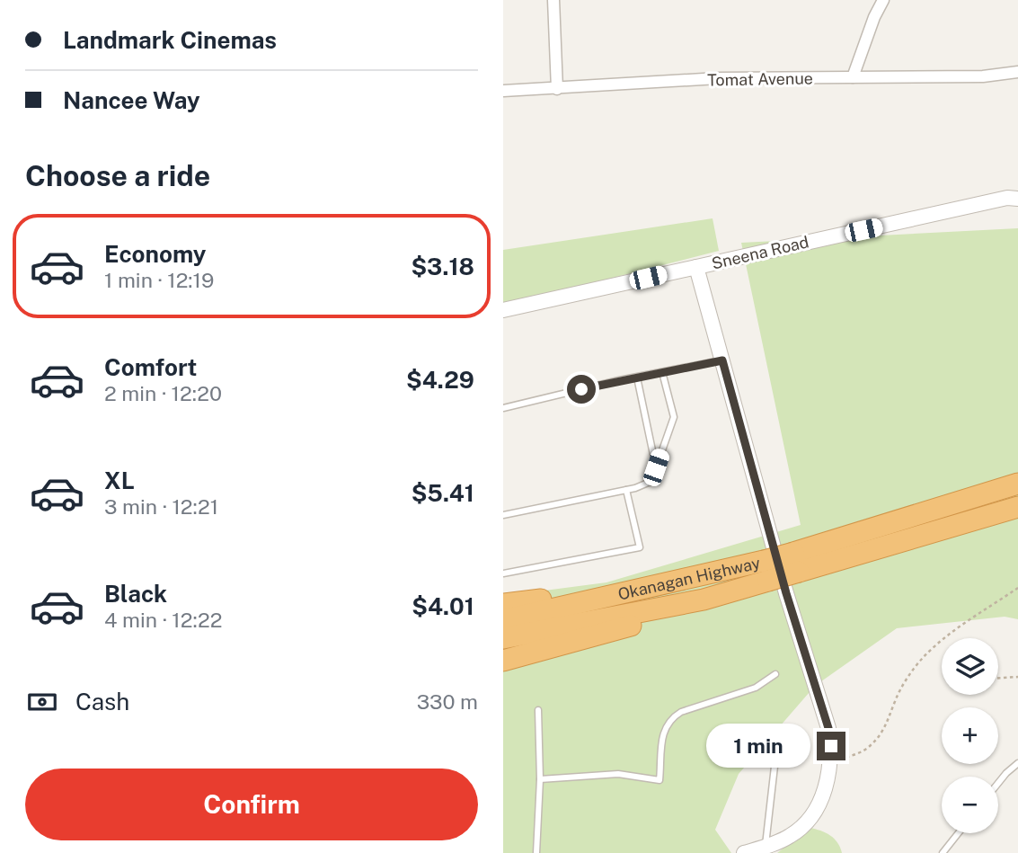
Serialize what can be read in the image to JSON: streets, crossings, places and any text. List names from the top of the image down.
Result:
{
  "streets": {
    "highway": ["Okanagan Highway"],
    "street": ["Tomat Avenue", "Sneena Road"]
  },
  "page": {
    "banner": ["Landmark Cinemas", "Nancee Way"],
    "heading": "Choose a ride",
    "list": [
      {
        "name": "Economy",
        "note": "1 min · 12:19",
        "value": "$3.18"
      },
      {
        "name": "Comfort",
        "note": "2 min · 12:20",
        "value": "$4.29"
      },
      {
        "name": "XL",
        "note": "3 min · 12:21",
        "value": "$5.41"
      },
      {
        "name": "Black",
        "note": "4 min · 12:22",
        "value": "$4.01"
      }
    ],
    "map_buttons": ["+", "−"],
    "pay": ["Cash", "330 m"],
    "bubble": "1 min",
    "buttons": "Confirm"
  }
}
